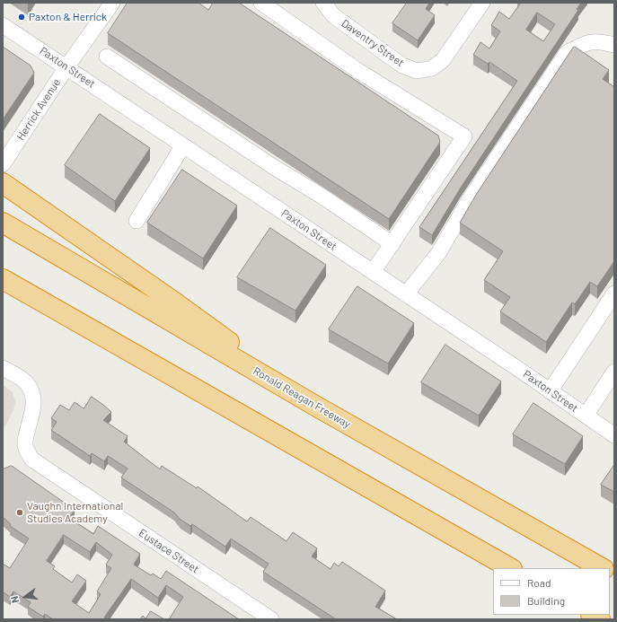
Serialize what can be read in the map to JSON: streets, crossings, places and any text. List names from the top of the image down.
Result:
{
  "streets": {
    "highway": ["Ronald Reagan Freeway"],
    "street": [
      "Daventry Street",
      "Paxton Street",
      "Herrick Avenue",
      "Eustace Street"
    ]
  },
  "crossings": [
    ["Paxton Street", "Herrick Avenue"]
  ],
  "places": ["Paxton & Herrick", "Vaughn International Studies Academy"],
  "legend": ["Road", "Building"],
  "north": "left"
}
